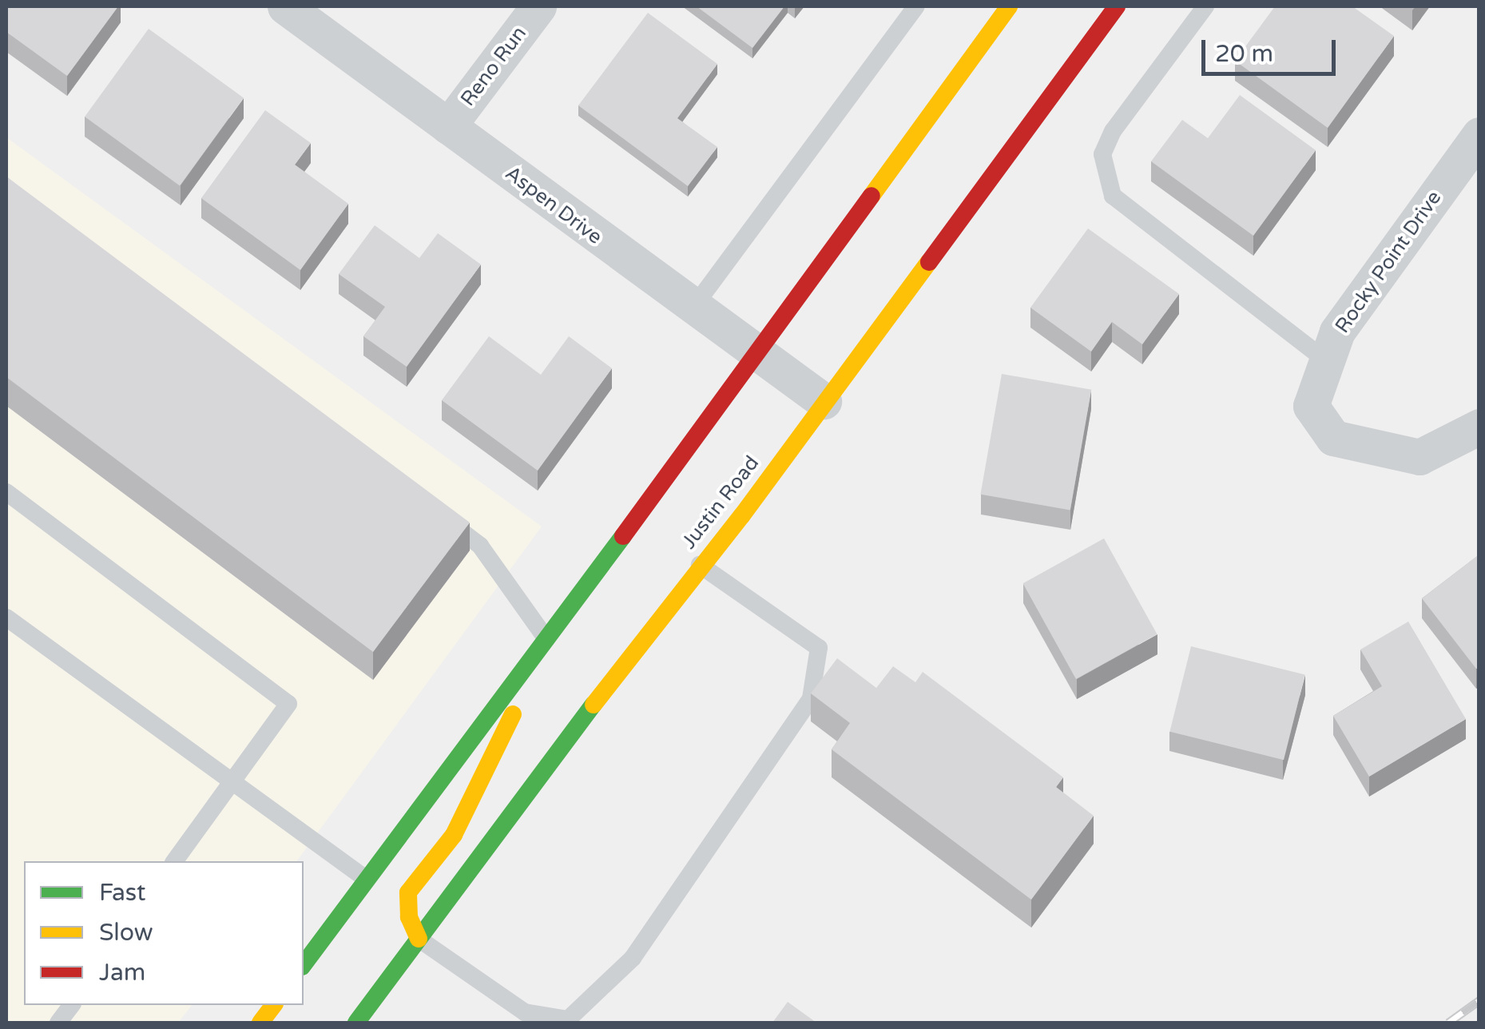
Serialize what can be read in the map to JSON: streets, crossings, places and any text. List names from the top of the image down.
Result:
{
  "streets": {
    "main road": ["Justin Road"],
    "street": ["Reno Run", "Aspen Drive", "Rocky Point Drive"]
  },
  "crossings": [
    ["Reno Run", "Aspen Drive"],
    ["Aspen Drive", "Justin Road"]
  ],
  "legend": ["Fast", "Slow", "Jam"],
  "scale_bar": "20 m"
}
